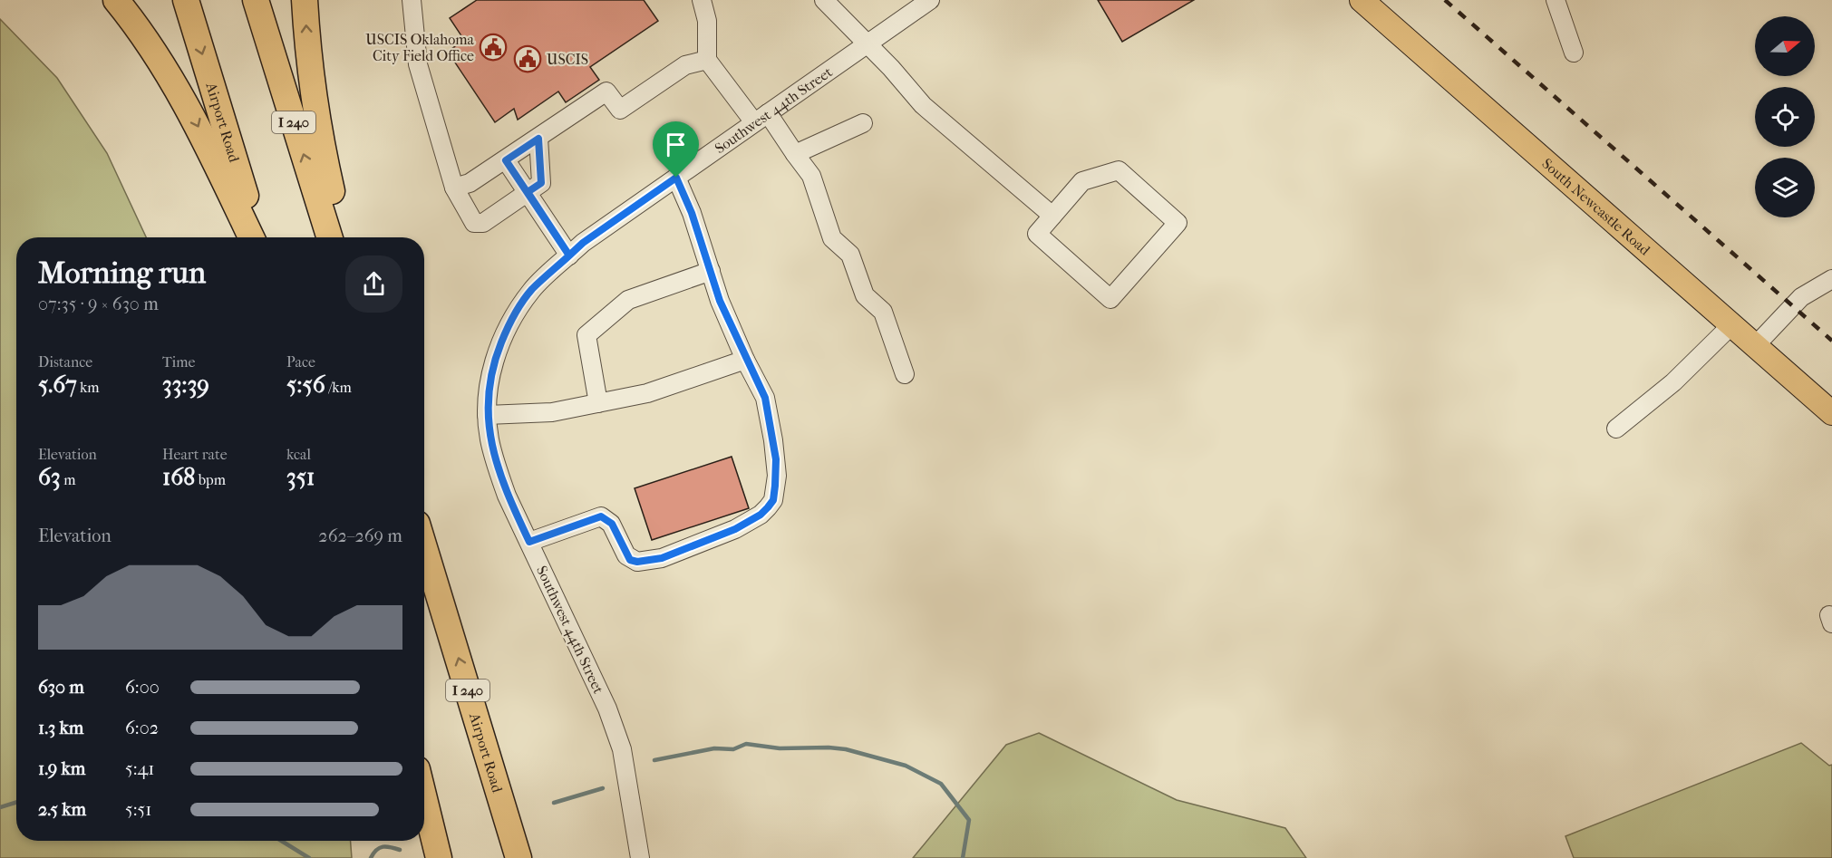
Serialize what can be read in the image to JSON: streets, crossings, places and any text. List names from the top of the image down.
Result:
{
  "streets": {
    "highway": ["Airport Road", "I 240"],
    "main road": ["South Newcastle Road"],
    "street": ["Southwest 44th Street"]
  },
  "places": {
    "public building": ["USCIS Oklahoma City Field Office", "USCIS"]
  },
  "north": "right",
  "page": {
    "heading": ["Morning run", "07:35 · 9 × 630 m"],
    "stats": [
      ["Distance", "5.67 km"],
      ["Time", "33:39"],
      ["Pace", "5:56 /km"],
      ["Elevation", "63 m"],
      ["Heart rate", "168 bpm"],
      ["kcal", "351"]
    ],
    "chart": ["Elevation", "262–269 m"],
    "list": [
      {
        "name": "630 m",
        "note": "6:00"
      },
      {
        "name": "1.3 km",
        "note": "6:02"
      },
      {
        "name": "1.9 km",
        "note": "5:41"
      },
      {
        "name": "2.5 km",
        "note": "5:51"
      }
    ]
  }
}
